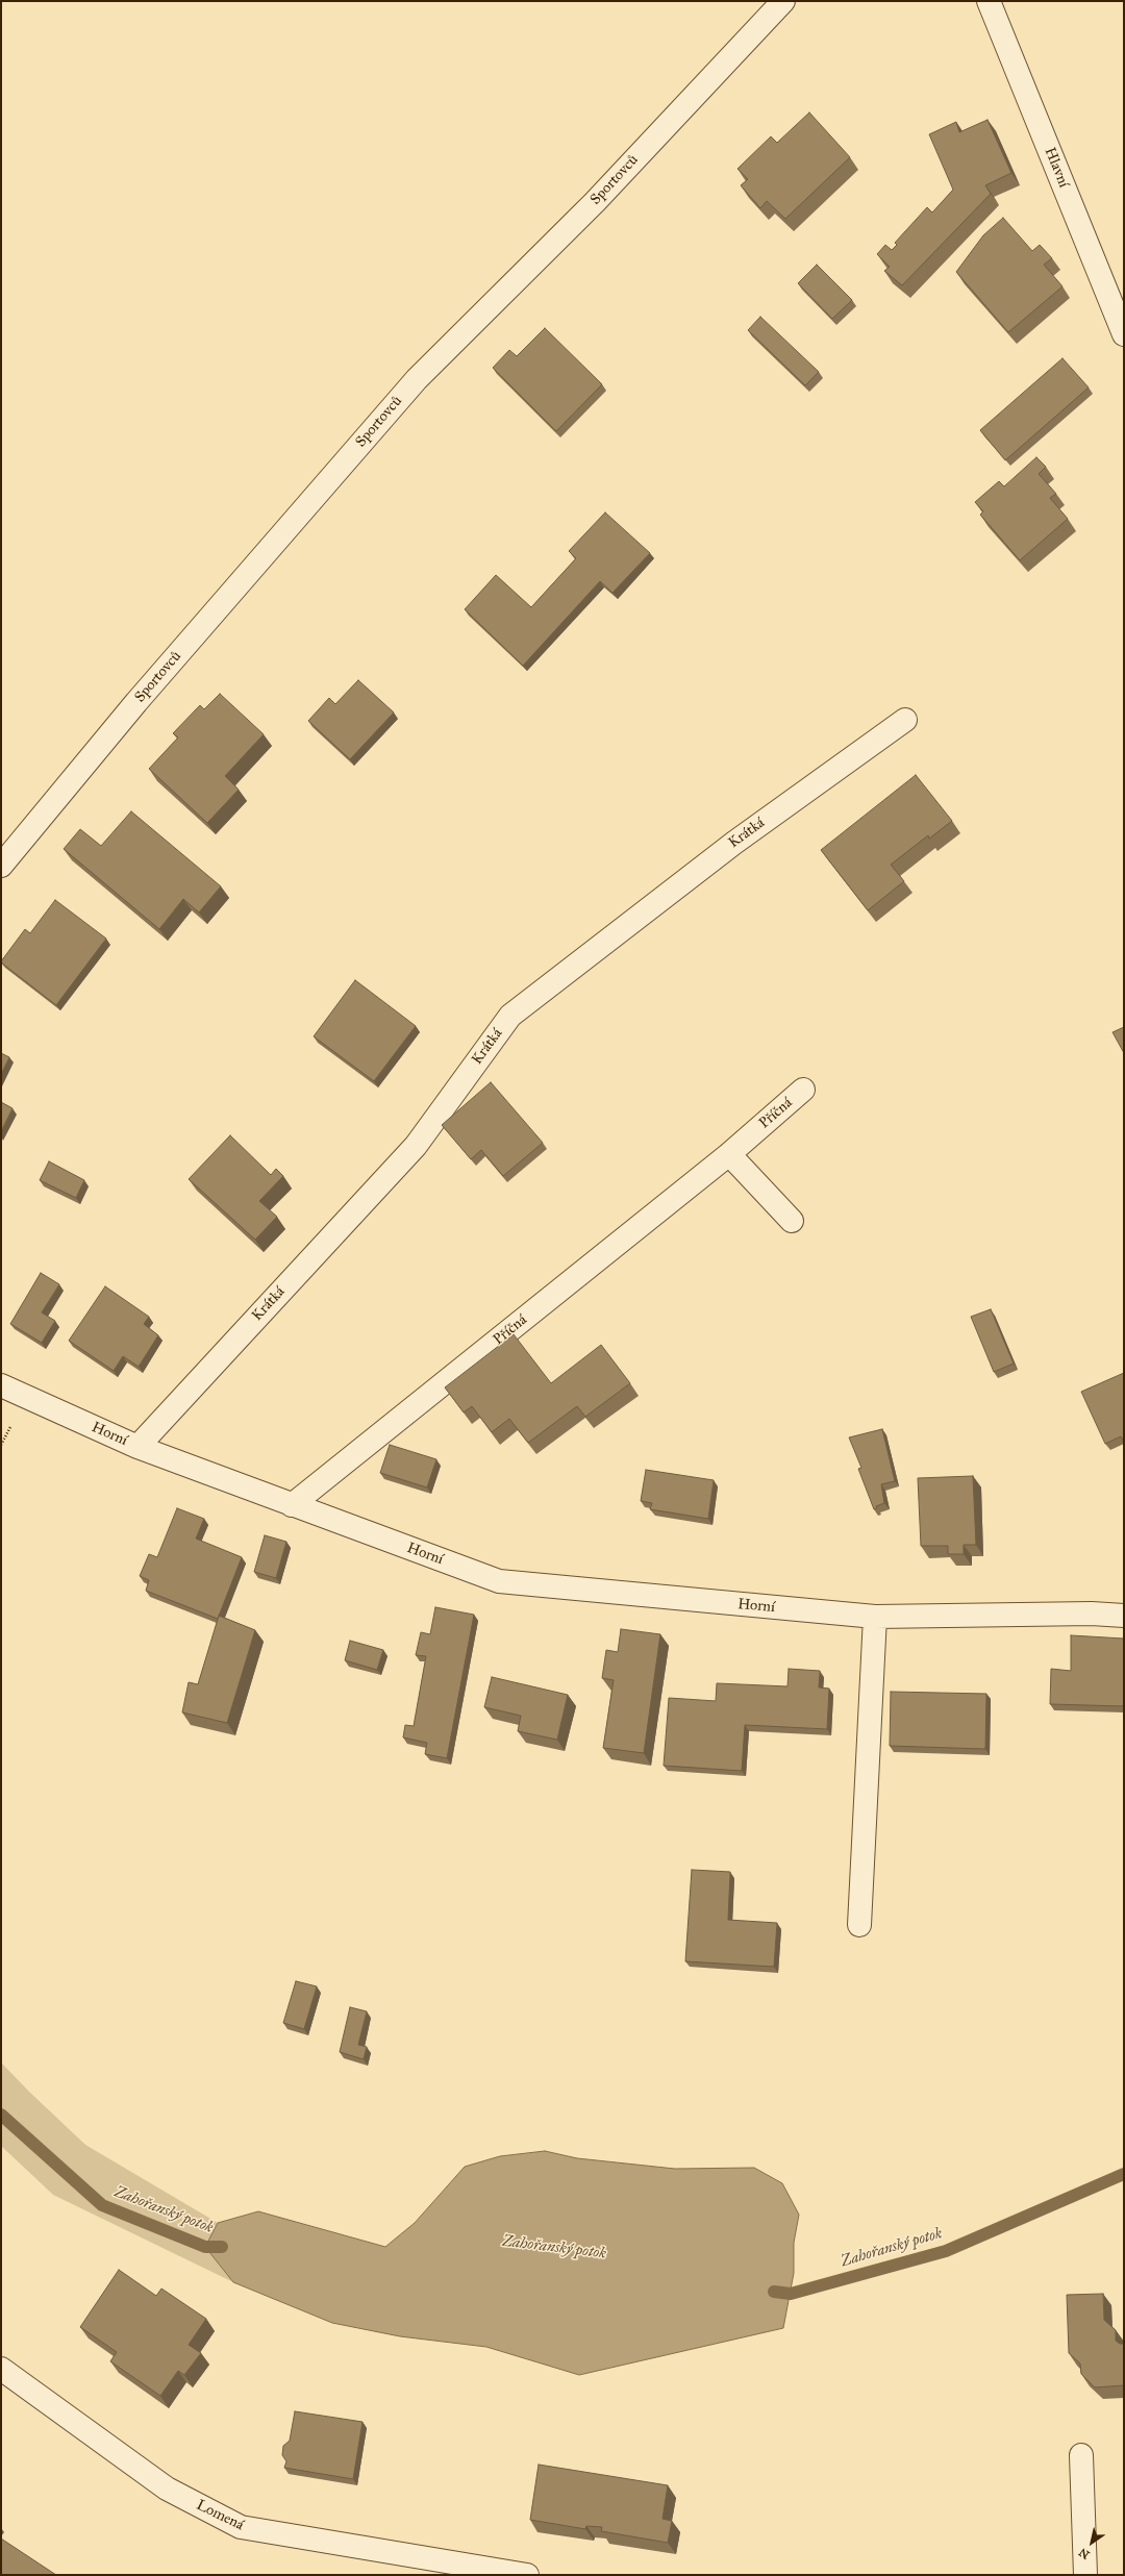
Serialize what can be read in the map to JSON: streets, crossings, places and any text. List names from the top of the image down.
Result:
{
  "streets": {
    "street": [
      "Hlavní",
      "Sportovců",
      "Krátká",
      "Příčná",
      "Horní",
      "Lomená"
    ]
  },
  "crossings": [
    ["Krátká", "Horní"],
    ["Příčná", "Horní"]
  ],
  "water": ["Zahořanský potok"],
  "north": "bottom left"
}
